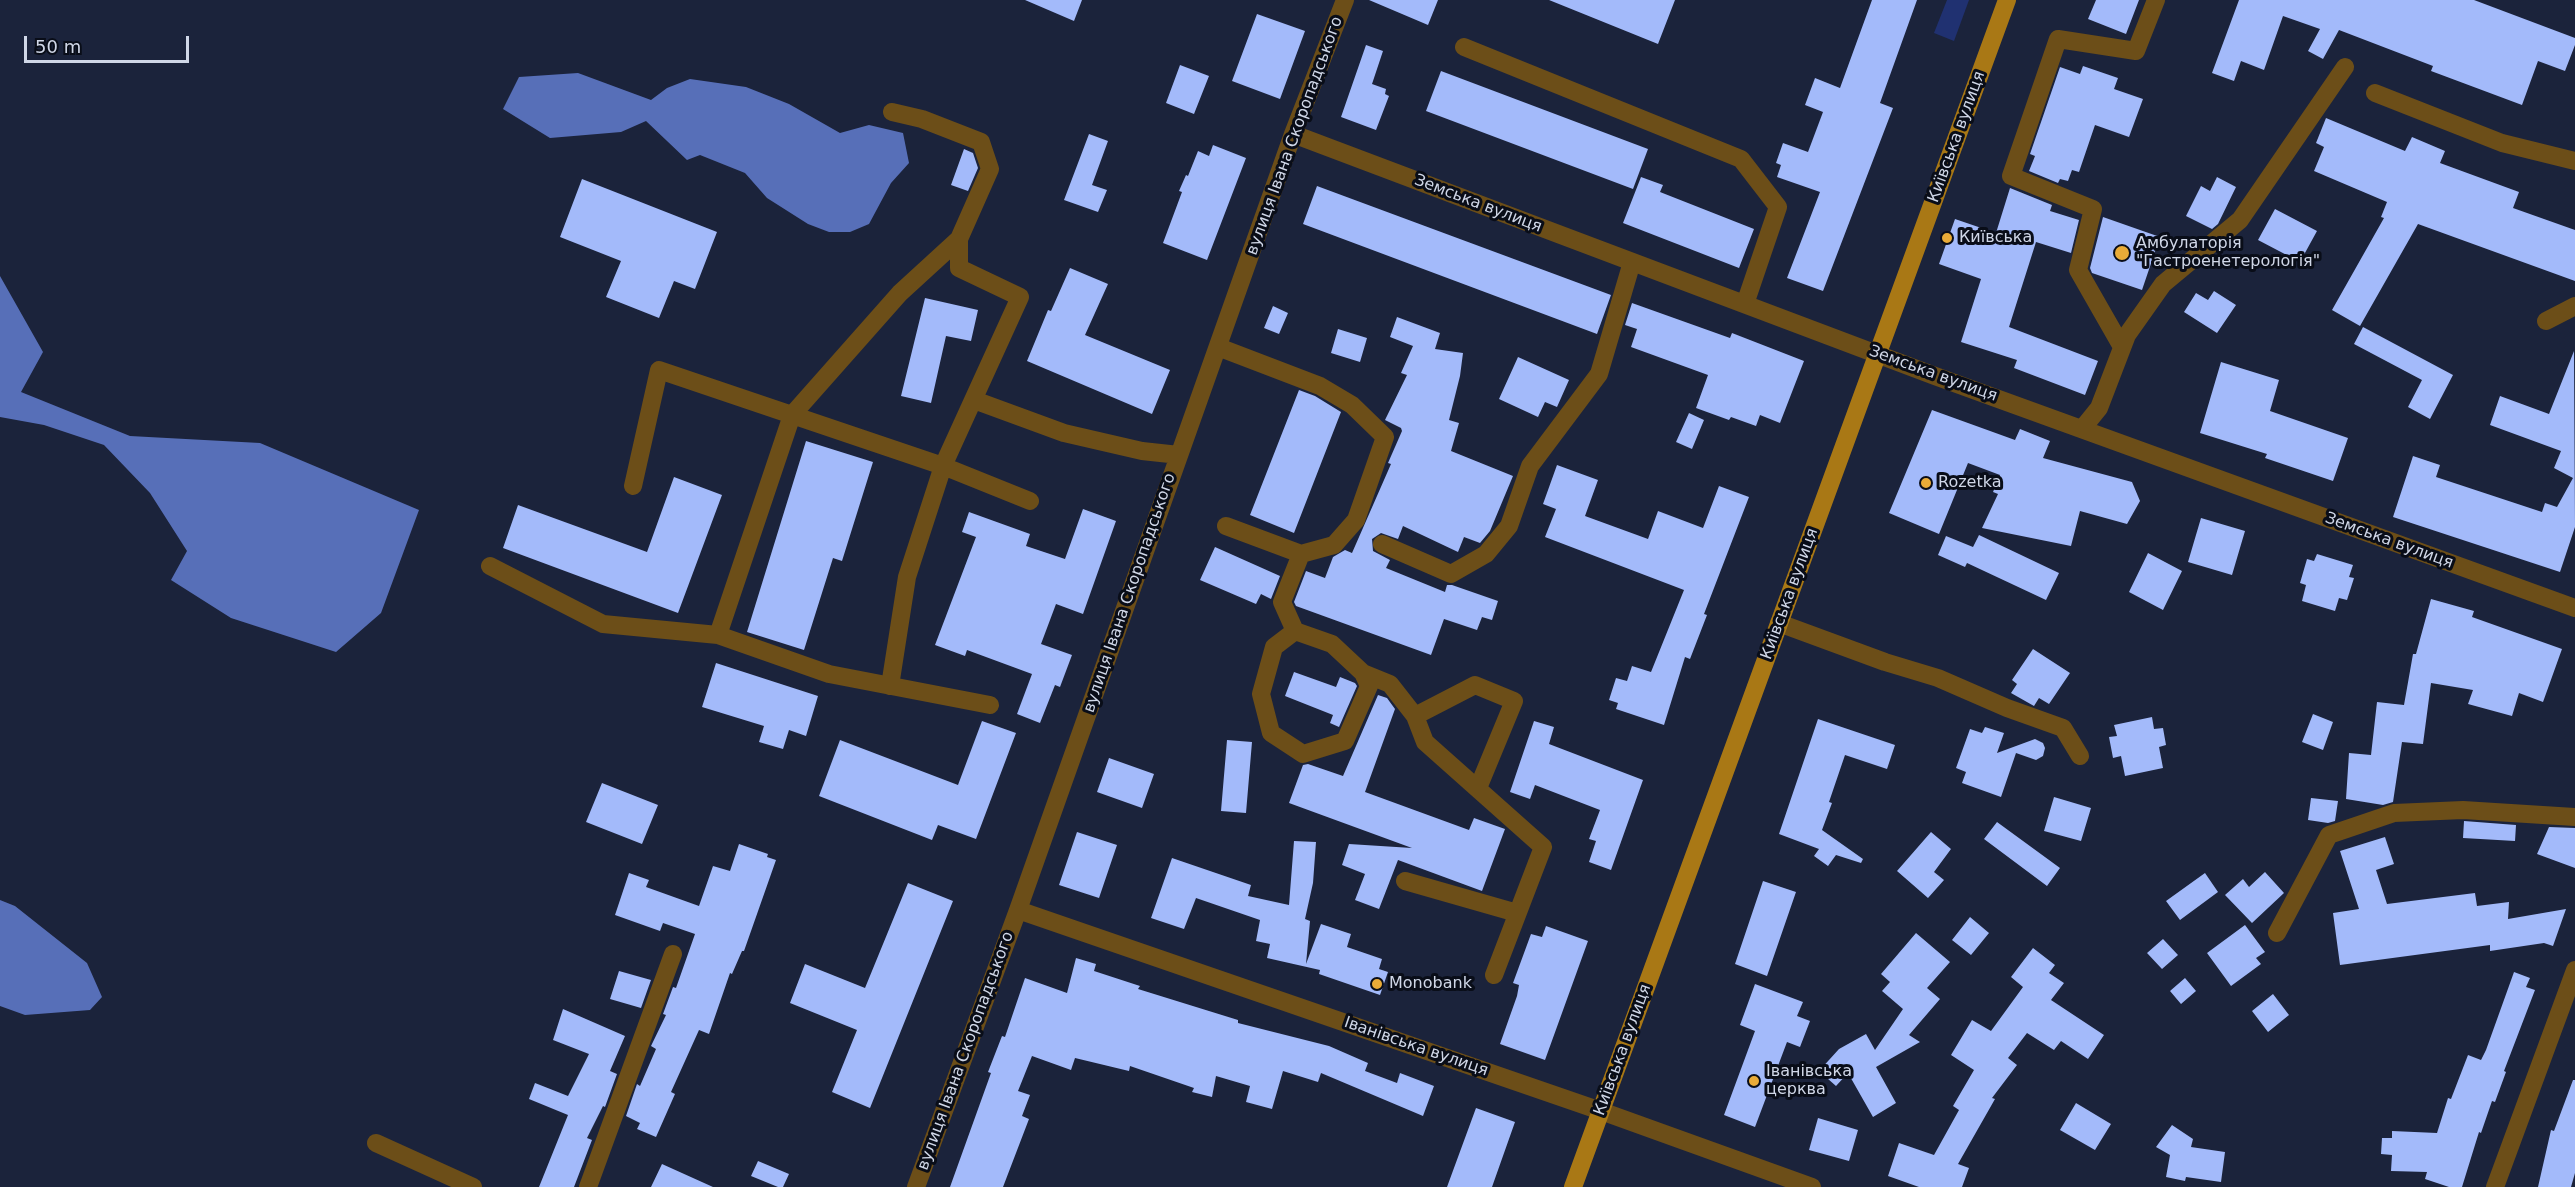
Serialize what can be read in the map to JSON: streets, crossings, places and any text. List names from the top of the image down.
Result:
{
  "streets": {
    "main road": ["Київська вулиця"],
    "street": ["вулиця Івана Скоропадського", "Земська вулиця", "Іванівська вулиця"]
  },
  "crossings": [
    ["вулиця Івана Скоропадського", "Земська вулиця"],
    ["вулиця Івана Скоропадського", "Іванівська вулиця"],
    ["Київська вулиця", "Земська вулиця"],
    ["Київська вулиця", "Іванівська вулиця"]
  ],
  "places": [
    "Київська",
    "Амбулаторія \"Гастроенетерологія\"",
    "Rozetka",
    "Monobank",
    "Іванівська церква"
  ],
  "scale_bar": "50 m"
}
